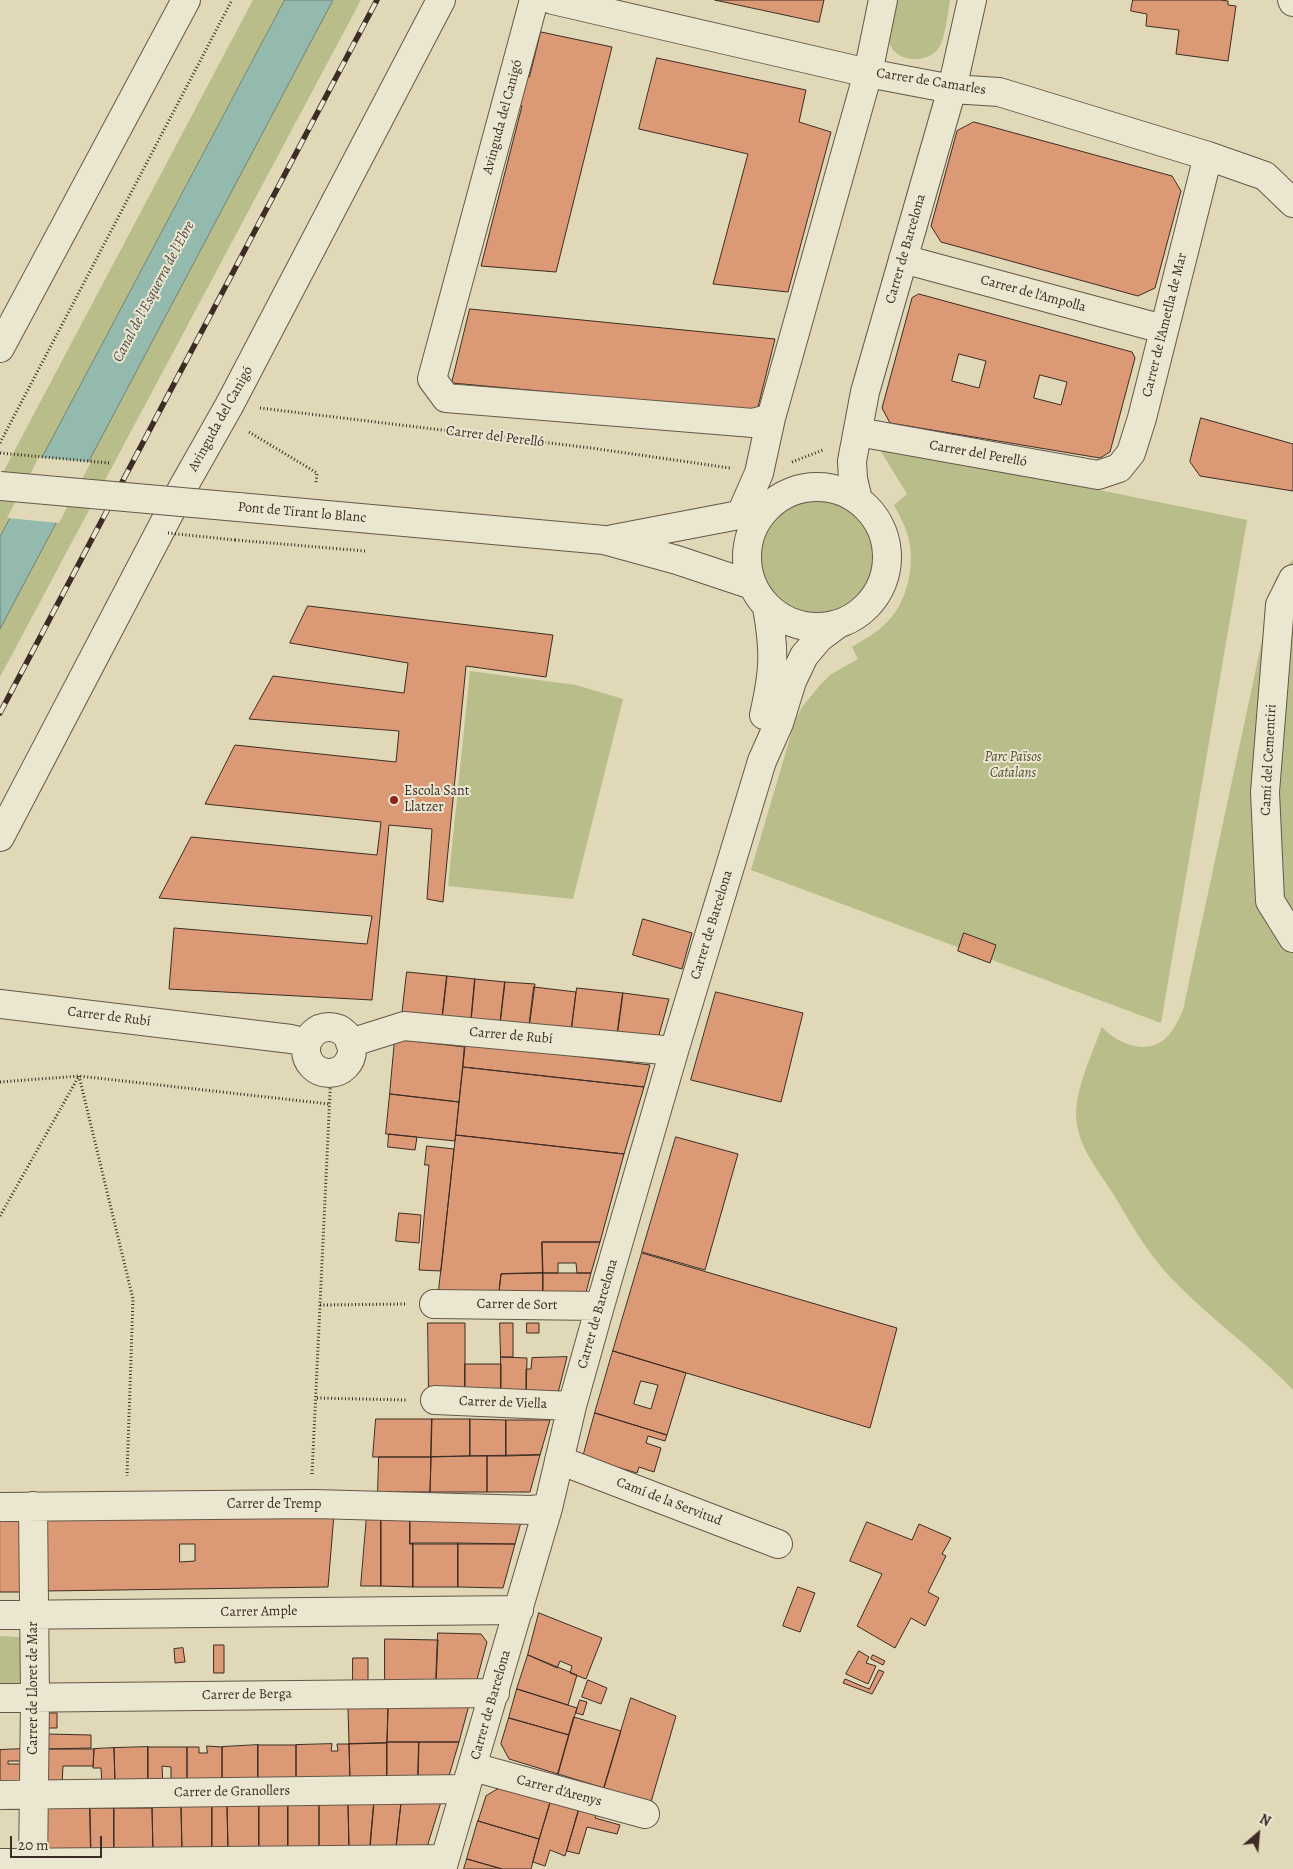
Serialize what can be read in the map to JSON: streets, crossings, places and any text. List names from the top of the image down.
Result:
{
  "streets": {
    "street": [
      "Carrer de Camarles",
      "Avinguda del Canigó",
      "Carrer de Barcelona",
      "Carrer de l'Ampolla",
      "Carrer de l'Ametlla de Mar",
      "Carrer del Perelló",
      "Pont de Tirant lo Blanc",
      "Camí del Cementiri",
      "Carrer de Rubí",
      "Carrer de Sort",
      "Carrer de Viella",
      "Camí de la Servitud",
      "Carrer de Tremp",
      "Carrer Ample",
      "Carrer de Lloret de Mar",
      "Carrer de Berga",
      "Carrer d'Arenys",
      "Carrer de Granollers"
    ]
  },
  "crossings": [
    ["Carrer de Camarles", "Carrer de Barcelona"],
    ["Carrer de Camarles", "Carrer de l'Ametlla de Mar"],
    ["Avinguda del Canigó", "Carrer del Perelló"],
    ["Carrer de Barcelona", "Carrer de l'Ampolla"],
    ["Carrer de Barcelona", "Carrer del Perelló"],
    ["Carrer de Barcelona", "Carrer de Rubí"],
    ["Carrer de Barcelona", "Carrer de Sort"],
    ["Carrer de Barcelona", "Carrer de Viella"],
    ["Carrer de Barcelona", "Camí de la Servitud"],
    ["Carrer de Barcelona", "Carrer de Tremp"],
    ["Carrer de Barcelona", "Carrer Ample"],
    ["Carrer de Barcelona", "Carrer de Berga"],
    ["Carrer de Barcelona", "Carrer d'Arenys"],
    ["Carrer de Barcelona", "Carrer de Granollers"],
    ["Carrer de l'Ampolla", "Carrer de l'Ametlla de Mar"],
    ["Carrer de l'Ametlla de Mar", "Carrer del Perelló"],
    ["Carrer de Tremp", "Carrer de Lloret de Mar"],
    ["Carrer Ample", "Carrer de Lloret de Mar"],
    ["Carrer de Lloret de Mar", "Carrer de Berga"],
    ["Carrer de Lloret de Mar", "Carrer de Granollers"],
    ["Carrer d'Arenys", "Carrer de Granollers"]
  ],
  "water": ["Canal de l'Esquerra de l'Ebre"],
  "parks": ["Parc Països Catalans"],
  "places": ["Escola Sant Llatzer"],
  "scale_bar": "20 m",
  "north": "top right"
}
